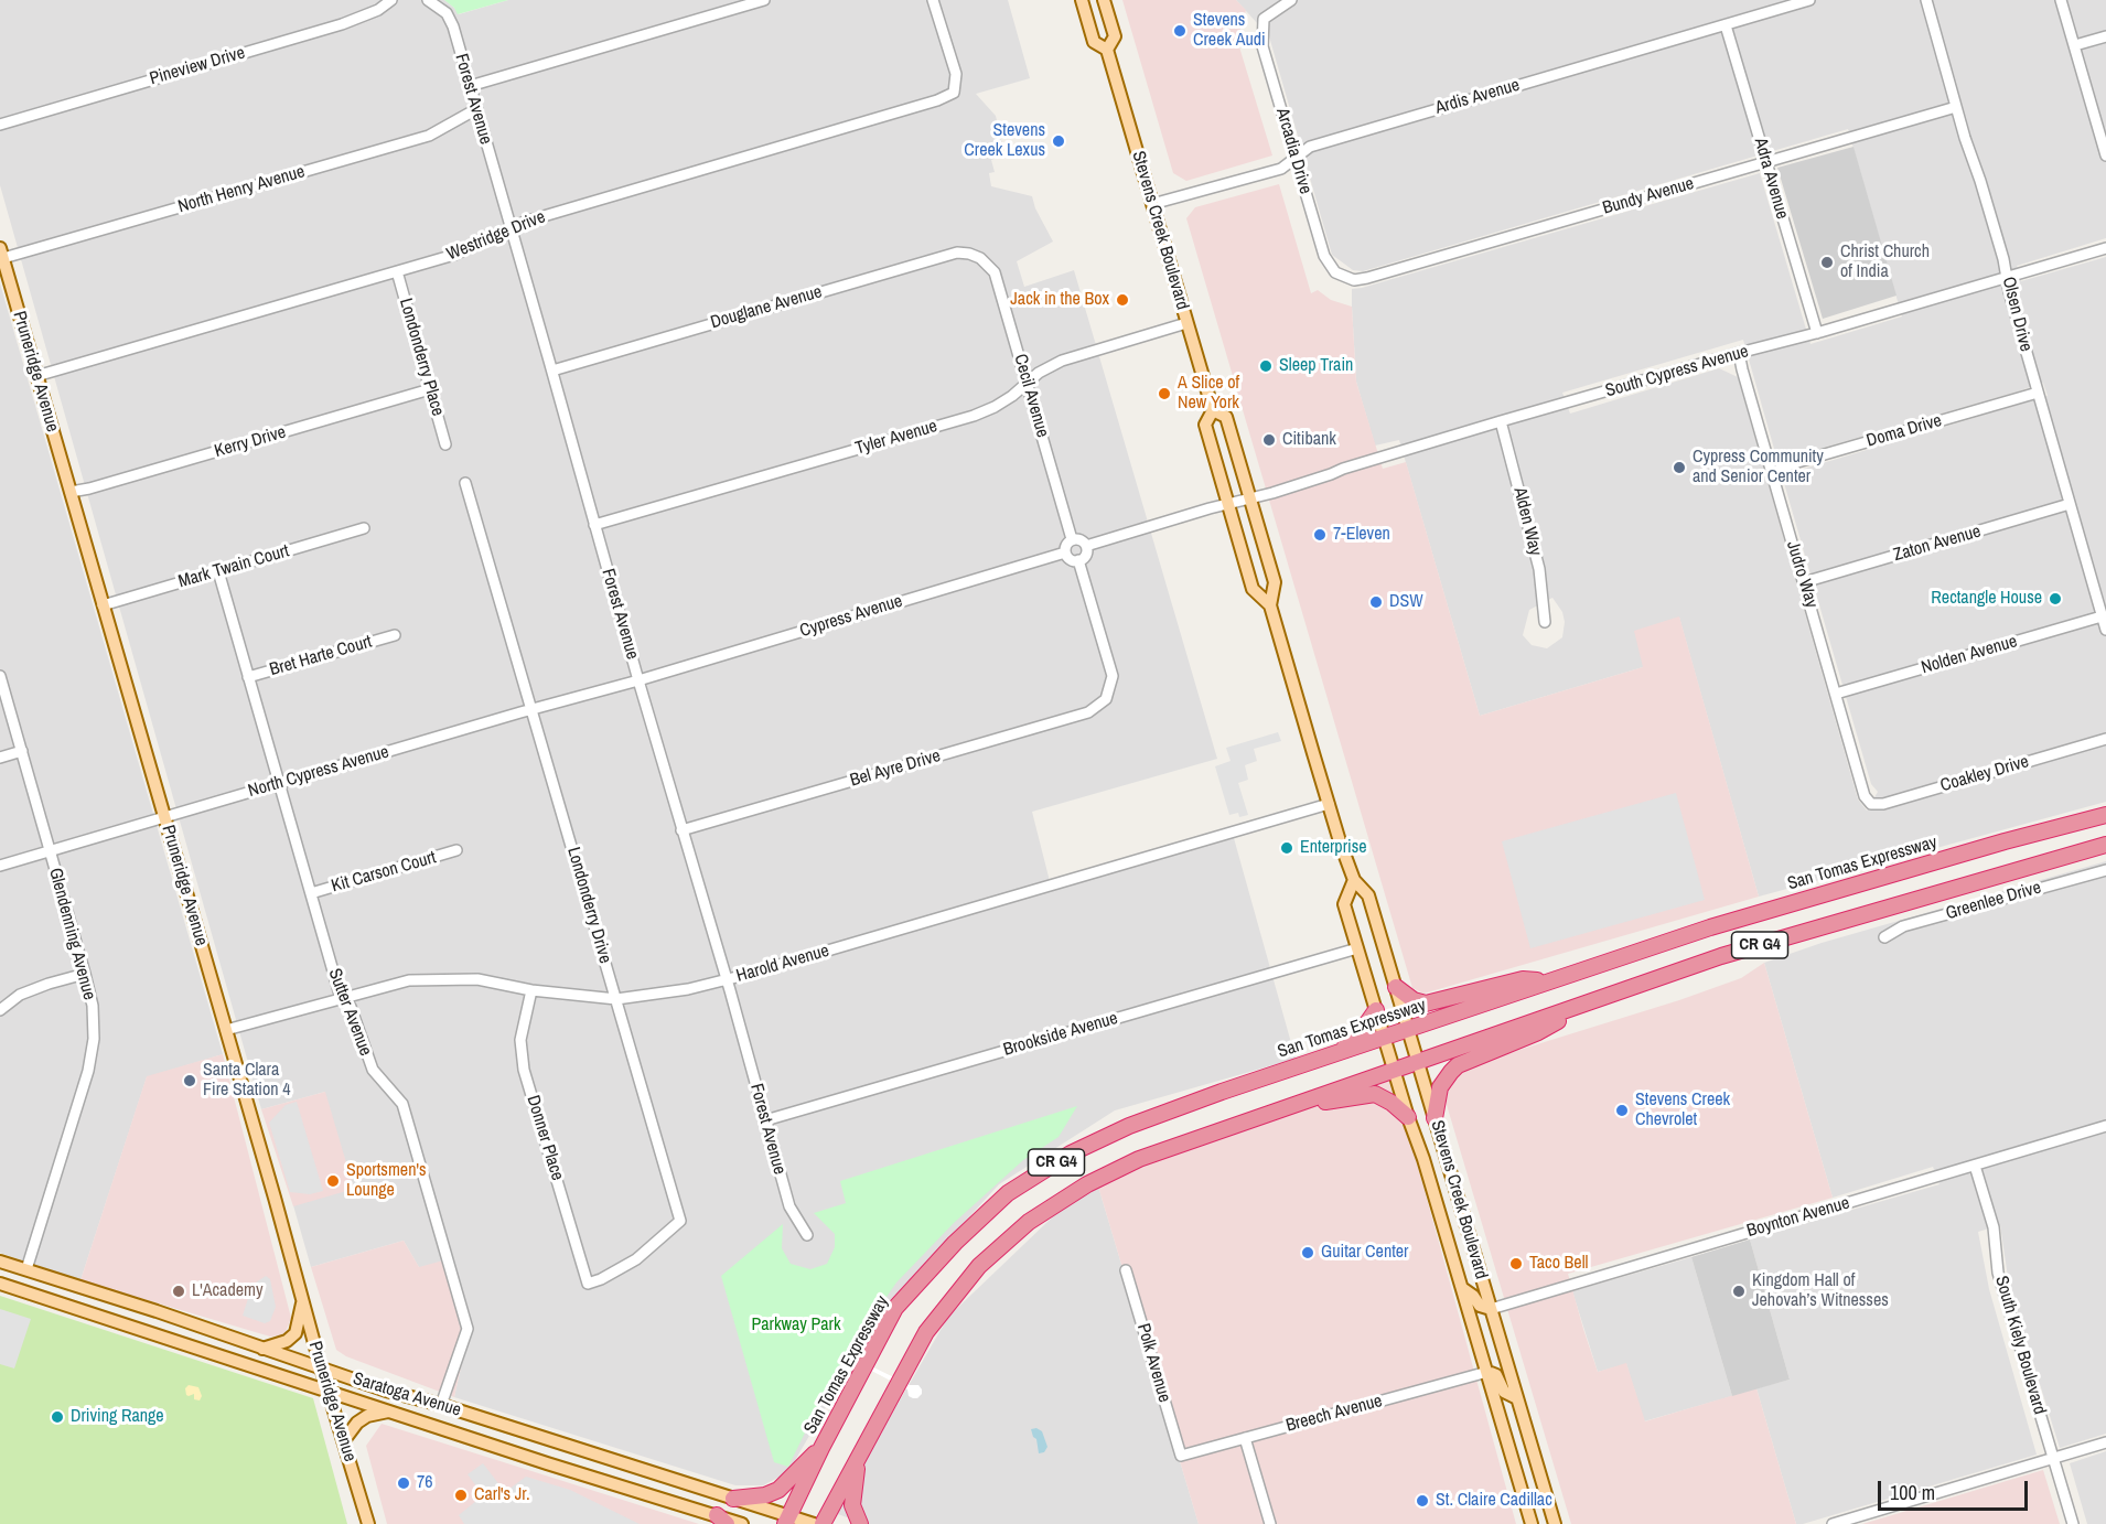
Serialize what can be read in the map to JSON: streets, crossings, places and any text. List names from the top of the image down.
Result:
{
  "streets": {
    "highway": ["San Tomas Expressway", "CR G4"],
    "main road": ["Stevens Creek Boulevard", "Pruneridge Avenue", "Saratoga Avenue"],
    "street": [
      "Pineview Drive",
      "Ardis Avenue",
      "Forest Avenue",
      "Arcadia Drive",
      "Adra Avenue",
      "North Henry Avenue",
      "Bundy Avenue",
      "Westridge Drive",
      "Douglane Avenue",
      "Olsen Drive",
      "Londonderry Place",
      "South Cypress Avenue",
      "Cecil Avenue",
      "Doma Drive",
      "Tyler Avenue",
      "Kerry Drive",
      "Alden Way",
      "Zaton Avenue",
      "Mark Twain Court",
      "Judro Way",
      "Cypress Avenue",
      "Nolden Avenue",
      "Bret Harte Court",
      "Bel Ayre Drive",
      "North Cypress Avenue",
      "Coakley Drive",
      "Kit Carson Court",
      "Greenlee Drive",
      "Londonderry Drive",
      "Glendenning Avenue",
      "Harold Avenue",
      "Sutter Avenue",
      "Brookside Avenue",
      "Donner Place",
      "Boynton Avenue",
      "South Kiely Boulevard",
      "Polk Avenue",
      "Breech Avenue"
    ]
  },
  "crossings": [
    ["Ardis Avenue", "Arcadia Drive"],
    ["Ardis Avenue", "Adra Avenue"],
    ["Ardis Avenue", "Stevens Creek Boulevard"],
    ["Forest Avenue", "North Henry Avenue"],
    ["Forest Avenue", "Westridge Drive"],
    ["Forest Avenue", "Douglane Avenue"],
    ["Forest Avenue", "Tyler Avenue"],
    ["Forest Avenue", "Cypress Avenue"],
    ["Forest Avenue", "Bel Ayre Drive"],
    ["Forest Avenue", "North Cypress Avenue"],
    ["Forest Avenue", "Harold Avenue"],
    ["Forest Avenue", "Brookside Avenue"],
    ["Arcadia Drive", "Bundy Avenue"],
    ["Adra Avenue", "Bundy Avenue"],
    ["Adra Avenue", "South Cypress Avenue"],
    ["North Henry Avenue", "Pruneridge Avenue"],
    ["Bundy Avenue", "Olsen Drive"],
    ["Stevens Creek Boulevard", "South Cypress Avenue"],
    ["Stevens Creek Boulevard", "Tyler Avenue"],
    ["Stevens Creek Boulevard", "San Tomas Expressway"],
    ["Stevens Creek Boulevard", "CR G4"],
    ["Stevens Creek Boulevard", "Harold Avenue"],
    ["Stevens Creek Boulevard", "Brookside Avenue"],
    ["Stevens Creek Boulevard", "Boynton Avenue"],
    ["Stevens Creek Boulevard", "Breech Avenue"],
    ["Westridge Drive", "Londonderry Place"],
    ["Westridge Drive", "Pruneridge Avenue"],
    ["Douglane Avenue", "Cecil Avenue"],
    ["Olsen Drive", "South Cypress Avenue"],
    ["Olsen Drive", "Doma Drive"],
    ["Olsen Drive", "Zaton Avenue"],
    ["Olsen Drive", "Nolden Avenue"],
    ["Londonderry Place", "Kerry Drive"],
    ["Pruneridge Avenue", "Kerry Drive"],
    ["Pruneridge Avenue", "Mark Twain Court"],
    ["Pruneridge Avenue", "North Cypress Avenue"],
    ["Pruneridge Avenue", "Harold Avenue"],
    ["Pruneridge Avenue", "Saratoga Avenue"],
    ["South Cypress Avenue", "Alden Way"],
    ["South Cypress Avenue", "Judro Way"],
    ["Cecil Avenue", "Tyler Avenue"],
    ["Cecil Avenue", "Cypress Avenue"],
    ["Cecil Avenue", "Bel Ayre Drive"],
    ["Doma Drive", "Judro Way"],
    ["Zaton Avenue", "Judro Way"],
    ["Mark Twain Court", "Sutter Avenue"],
    ["Judro Way", "Nolden Avenue"],
    ["Judro Way", "Coakley Drive"],
    ["Cypress Avenue", "Bel Ayre Drive"],
    ["Cypress Avenue", "North Cypress Avenue"],
    ["Bret Harte Court", "Sutter Avenue"],
    ["North Cypress Avenue", "Londonderry Drive"],
    ["North Cypress Avenue", "Glendenning Avenue"],
    ["North Cypress Avenue", "Sutter Avenue"],
    ["San Tomas Expressway", "Saratoga Avenue"],
    ["Kit Carson Court", "Sutter Avenue"],
    ["Londonderry Drive", "Harold Avenue"],
    ["Londonderry Drive", "Donner Place"],
    ["Glendenning Avenue", "Saratoga Avenue"],
    ["Harold Avenue", "Sutter Avenue"],
    ["Harold Avenue", "Donner Place"],
    ["Sutter Avenue", "Saratoga Avenue"],
    ["Boynton Avenue", "South Kiely Boulevard"],
    ["Polk Avenue", "Breech Avenue"]
  ],
  "parks": ["Parkway Park"],
  "places": [
    "Stevens Creek Audi",
    "Stevens Creek Lexus",
    "Christ Church of India",
    "Jack in the Box",
    "Sleep Train",
    "A Slice of New York",
    "Citibank",
    "Cypress Community and Senior Center",
    "7-Eleven",
    "Rectangle House",
    "DSW",
    "Enterprise",
    "Santa Clara Fire Station 4",
    "Stevens Creek Chevrolet",
    "Sportsmen's Lounge",
    "Guitar Center",
    "Taco Bell",
    "L'Academy",
    "Kingdom Hall of Jehovah’s Witnesses",
    "Driving Range",
    "76",
    "Carl's Jr.",
    "St. Claire Cadillac"
  ],
  "scale_bar": "100 m"
}
